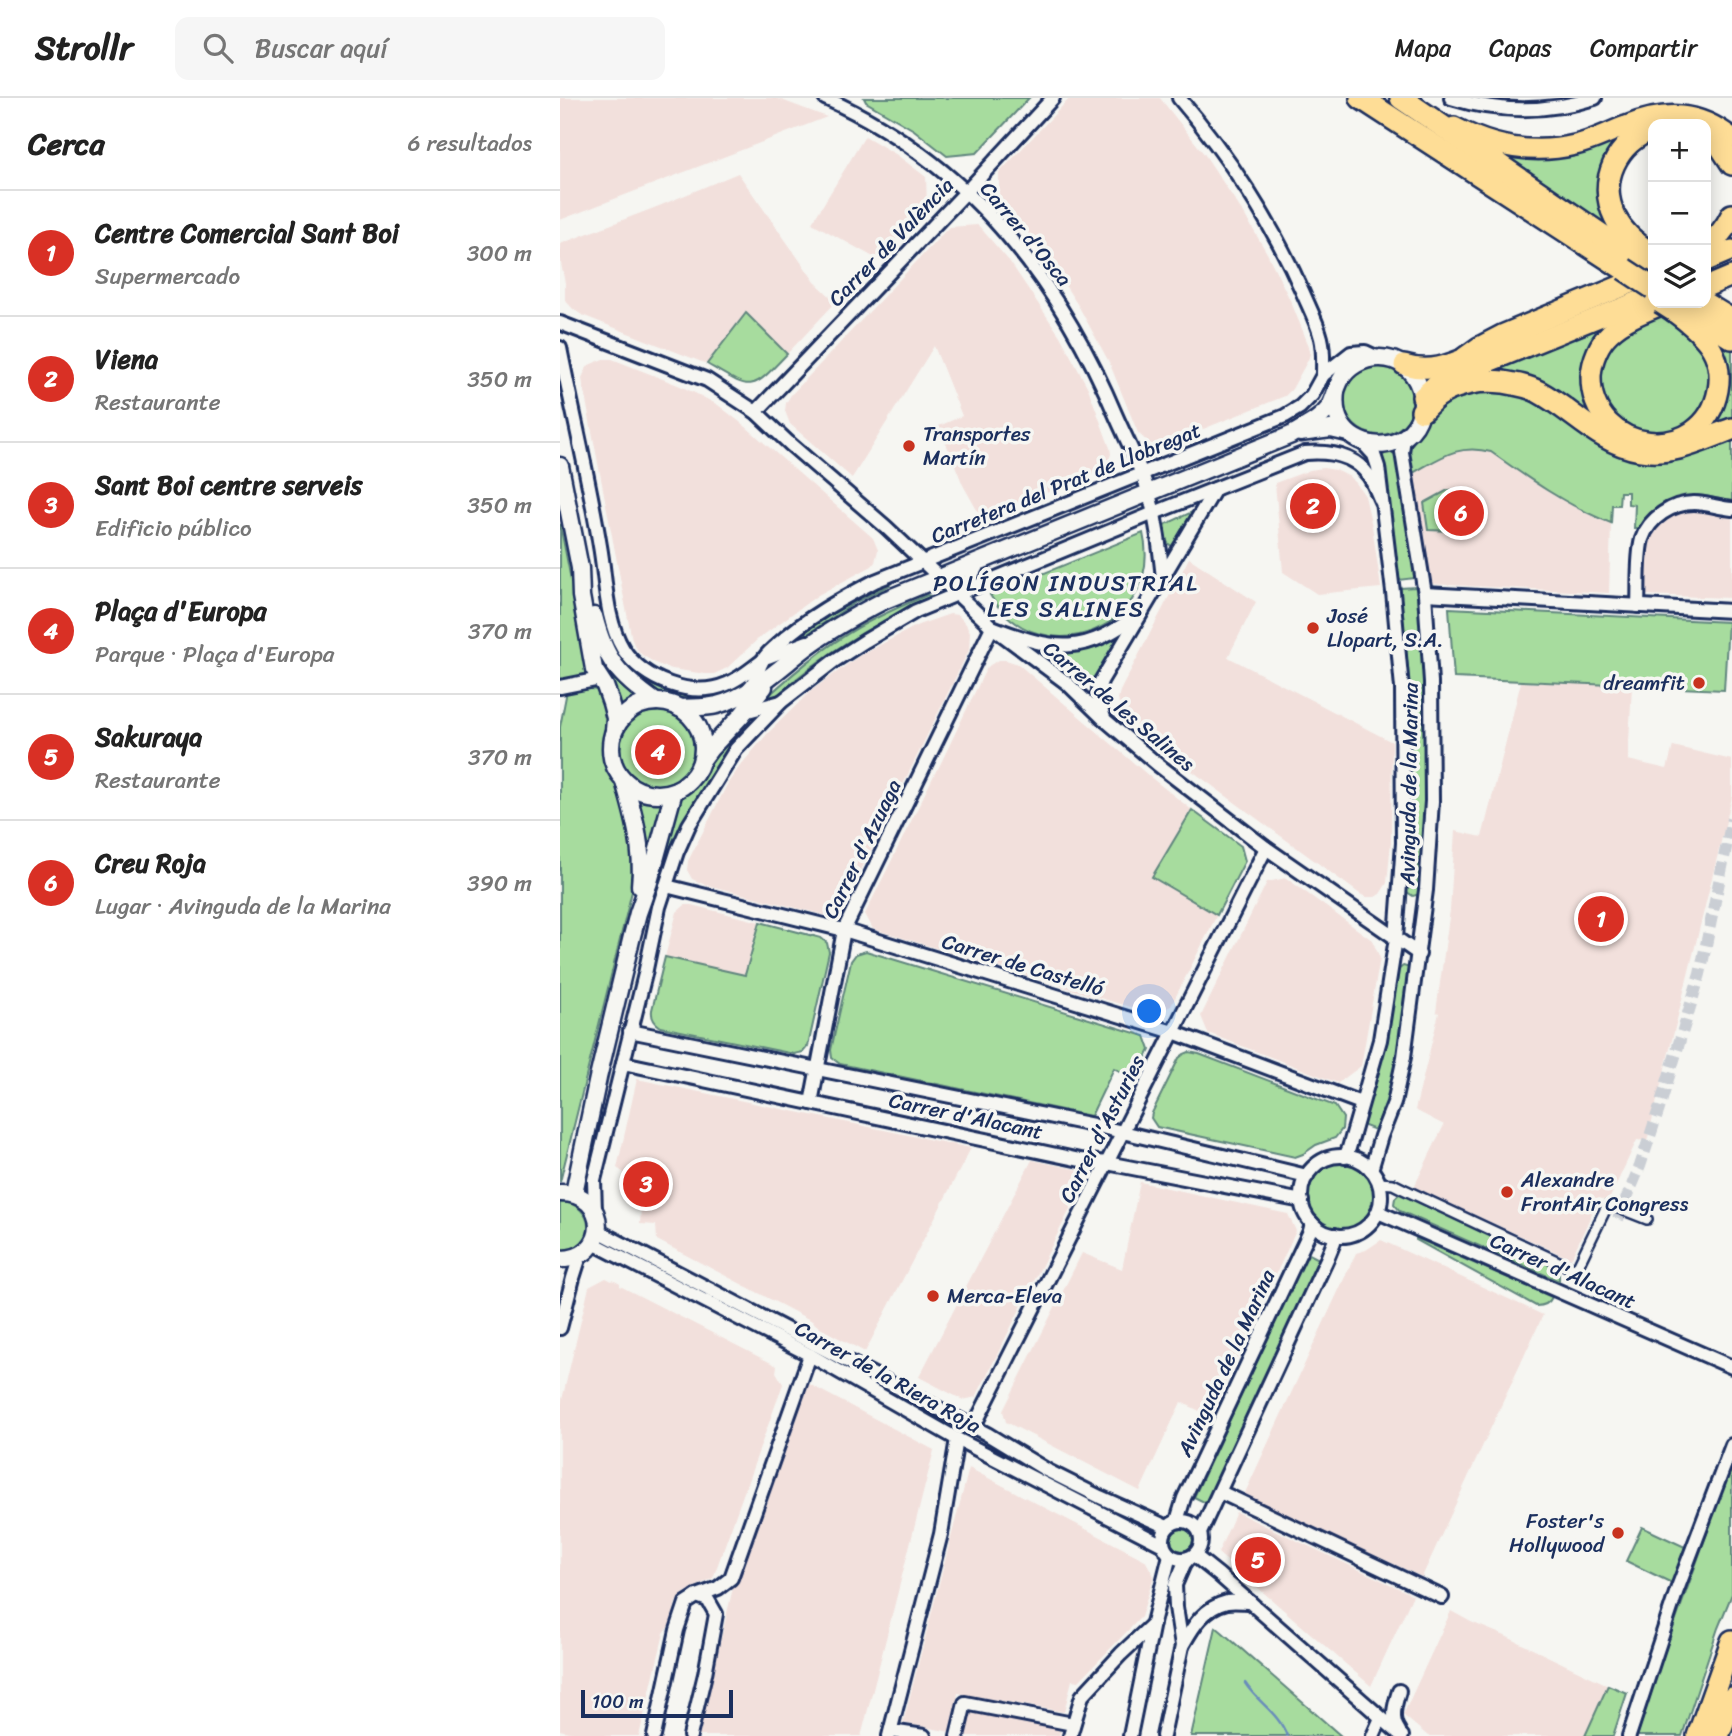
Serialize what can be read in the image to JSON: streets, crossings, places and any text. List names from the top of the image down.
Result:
{
  "streets": {
    "street": [
      "Carrer d'Osca",
      "Carrer de València",
      "Carretera del Prat de Llobregat",
      "Carrer de les Salines",
      "Avinguda de la Marina",
      "Carrer d'Azuaga",
      "Carrer de Castelló",
      "Carrer d'Alacant",
      "Carrer d'Asturies",
      "Carrer de la Riera Roja"
    ]
  },
  "crossings": [
    ["Carrer d'Osca", "Carrer de València"],
    ["Carrer d'Osca", "Carretera del Prat de Llobregat"],
    ["Carrer de València", "Carrer de les Salines"],
    ["Carretera del Prat de Llobregat", "Carrer de les Salines"],
    ["Carretera del Prat de Llobregat", "Avinguda de la Marina"],
    ["Carrer de les Salines", "Avinguda de la Marina"],
    ["Carrer de les Salines", "Carrer d'Azuaga"],
    ["Carrer de les Salines", "Carrer d'Asturies"],
    ["Avinguda de la Marina", "Carrer de Castelló"],
    ["Avinguda de la Marina", "Carrer d'Alacant"],
    ["Avinguda de la Marina", "Carrer de la Riera Roja"],
    ["Carrer d'Azuaga", "Carrer de Castelló"],
    ["Carrer d'Azuaga", "Carrer d'Alacant"],
    ["Carrer de Castelló", "Carrer d'Asturies"],
    ["Carrer d'Alacant", "Carrer d'Asturies"],
    ["Carrer d'Asturies", "Carrer de la Riera Roja"]
  ],
  "districts": ["POLÍGON INDUSTRIAL LES SALINES"],
  "places": [
    "Transportes Martín",
    "José Llopart, S.A.",
    "dreamfit",
    "Alexandre FrontAir Congress",
    "Merca-Eleva",
    "Foster's Hollywood"
  ],
  "scale_bar": "100 m",
  "page": {
    "header": "Strollr",
    "search": "Buscar aquí",
    "nav": ["Mapa", "Capas", "Compartir"],
    "heading": ["Cerca", "6 resultados"],
    "map_buttons": ["+", "−"],
    "list": [
      {
        "mark": "1",
        "name": "Centre Comercial Sant Boi",
        "note": "Supermercado",
        "value": "300 m"
      },
      {
        "mark": "2",
        "name": "Viena",
        "note": "Restaurante",
        "value": "350 m"
      },
      {
        "mark": "3",
        "name": "Sant Boi centre serveis",
        "note": "Edificio público",
        "value": "350 m"
      },
      {
        "mark": "4",
        "name": "Plaça d'Europa",
        "note": "Parque · Plaça d'Europa",
        "value": "370 m"
      },
      {
        "mark": "5",
        "name": "Sakuraya",
        "note": "Restaurante",
        "value": "370 m"
      },
      {
        "mark": "6",
        "name": "Creu Roja",
        "note": "Lugar · Avinguda de la Marina",
        "value": "390 m"
      }
    ],
    "pins": [
      "2",
      "6",
      "4",
      "1",
      "3",
      "5"
    ],
    "scale": "100 m"
  }
}
